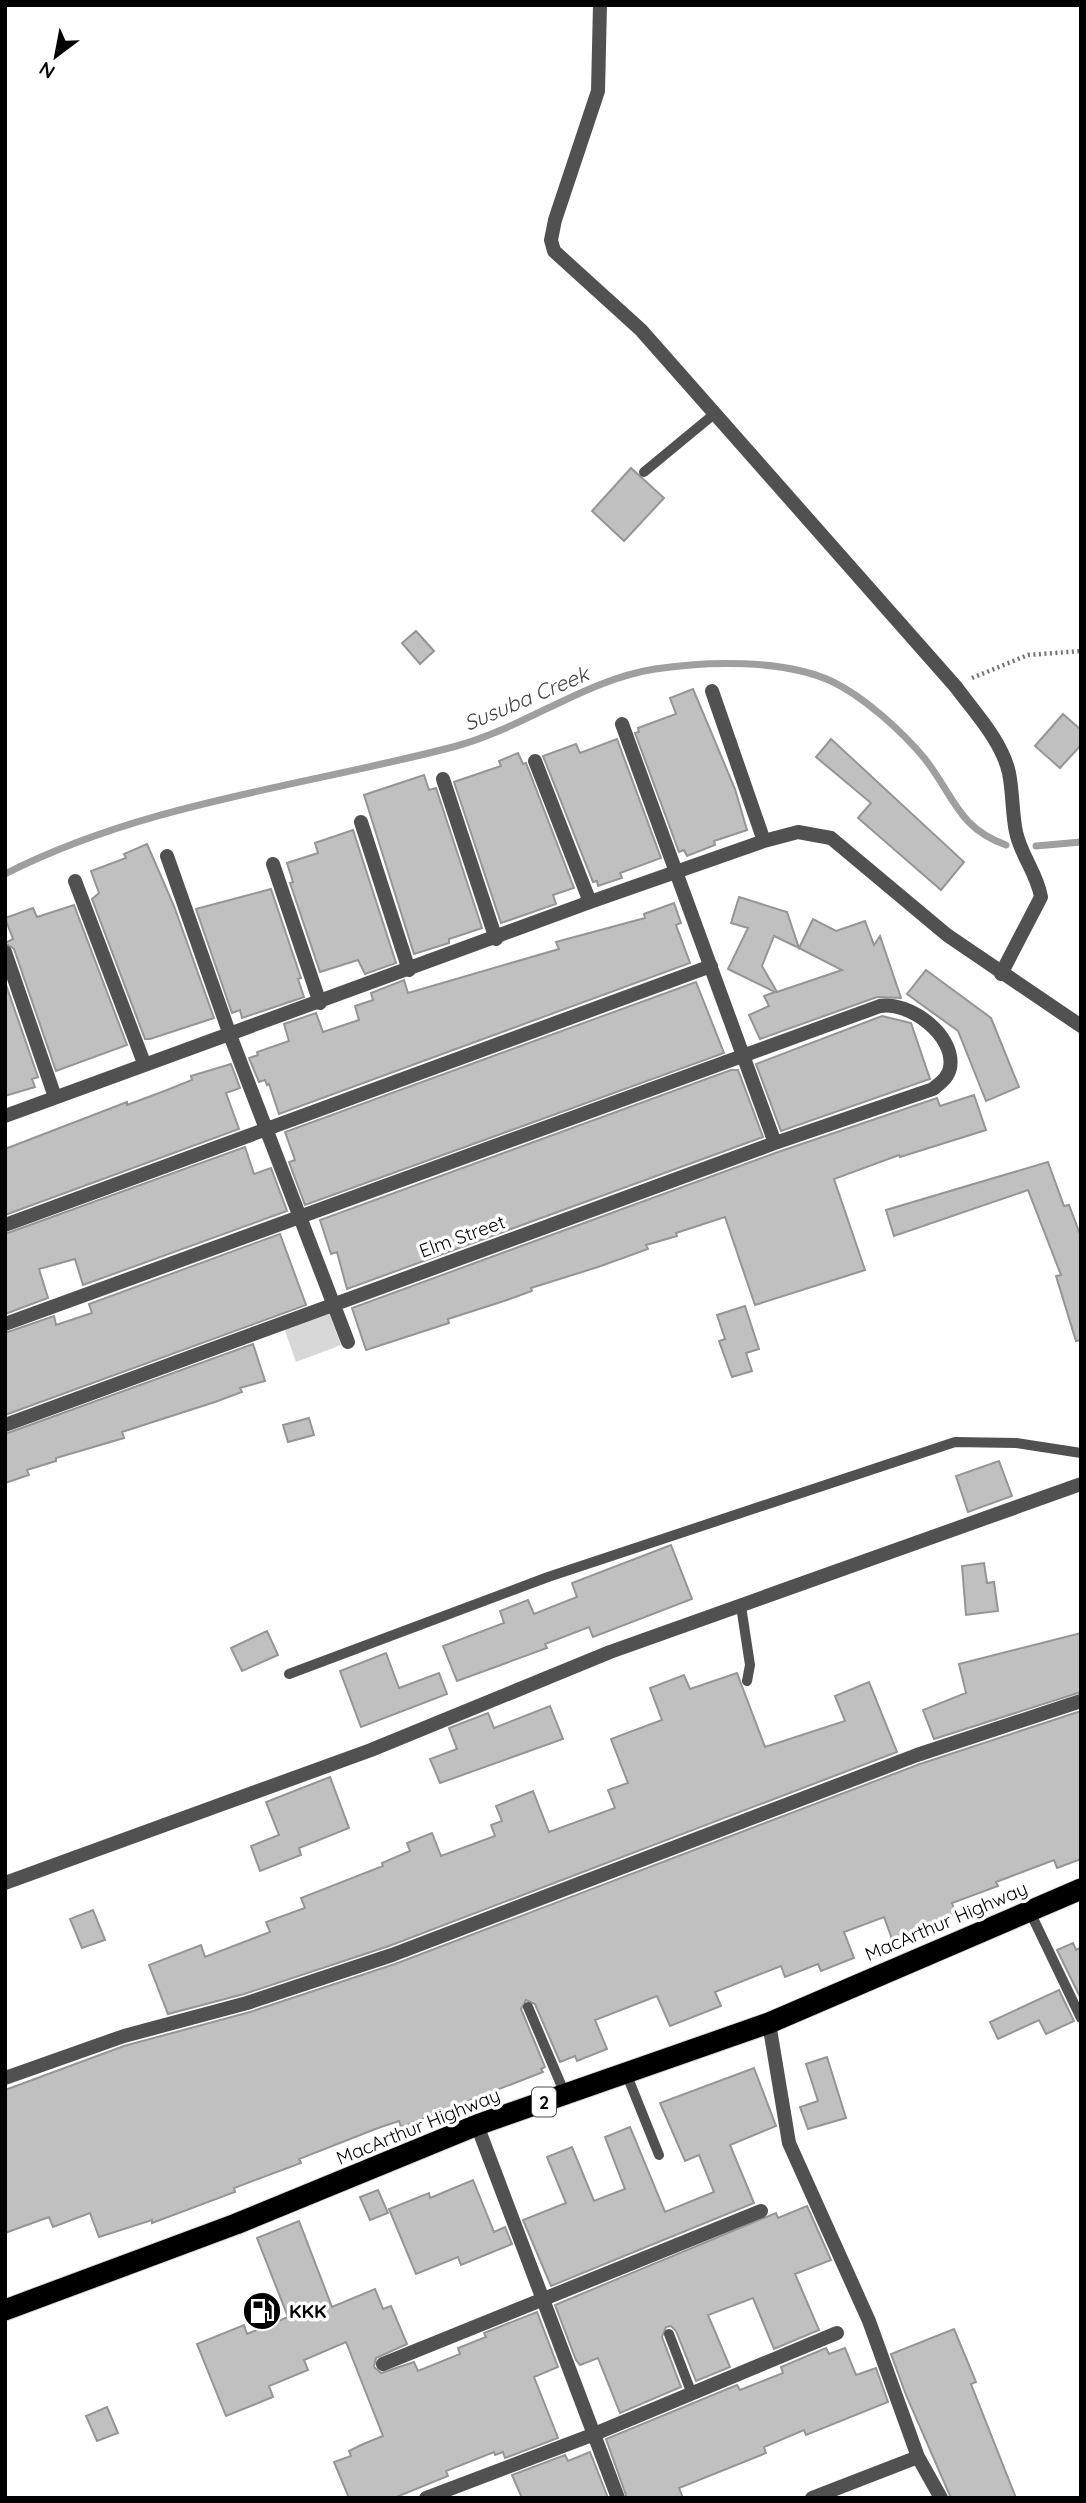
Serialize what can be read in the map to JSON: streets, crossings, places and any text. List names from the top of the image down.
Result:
{
  "streets": {
    "highway": ["MacArthur Highway", "2"],
    "street": ["Elm Street"]
  },
  "water": ["Susuba Creek"],
  "places": {
    "fuel station": ["KKK"]
  },
  "north": "bottom left"
}
